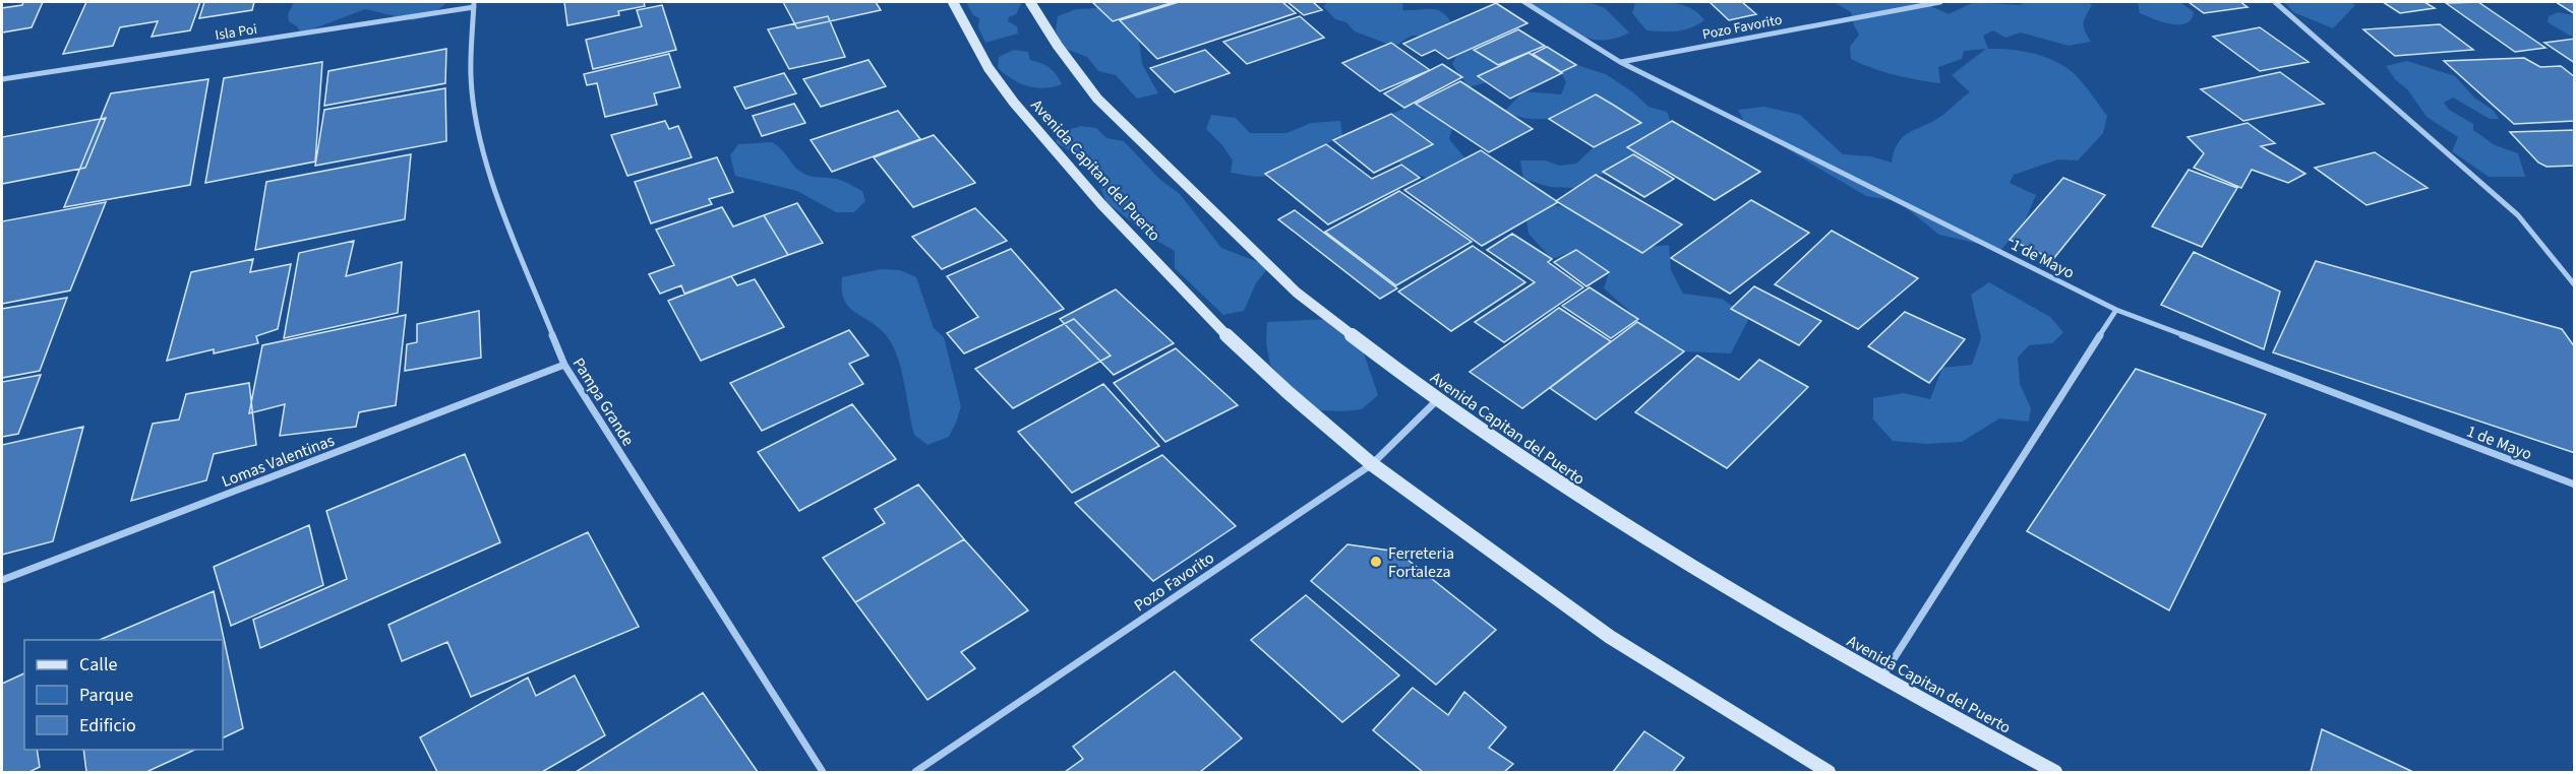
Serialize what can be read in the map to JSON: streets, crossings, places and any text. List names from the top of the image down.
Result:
{
  "streets": {
    "street": [
      "Pozo Favorito",
      "Isla Poi",
      "Avenida Capitan del Puerto",
      "1 de Mayo",
      "Pampa Grande",
      "Lomas Valentinas"
    ]
  },
  "crossings": [
    ["Pozo Favorito", "Avenida Capitan del Puerto"],
    ["Pozo Favorito", "1 de Mayo"],
    ["Isla Poi", "Pampa Grande"],
    ["Pampa Grande", "Lomas Valentinas"]
  ],
  "places": ["Ferreteria Fortaleza"],
  "legend": ["Calle", "Parque", "Edificio"]
}
